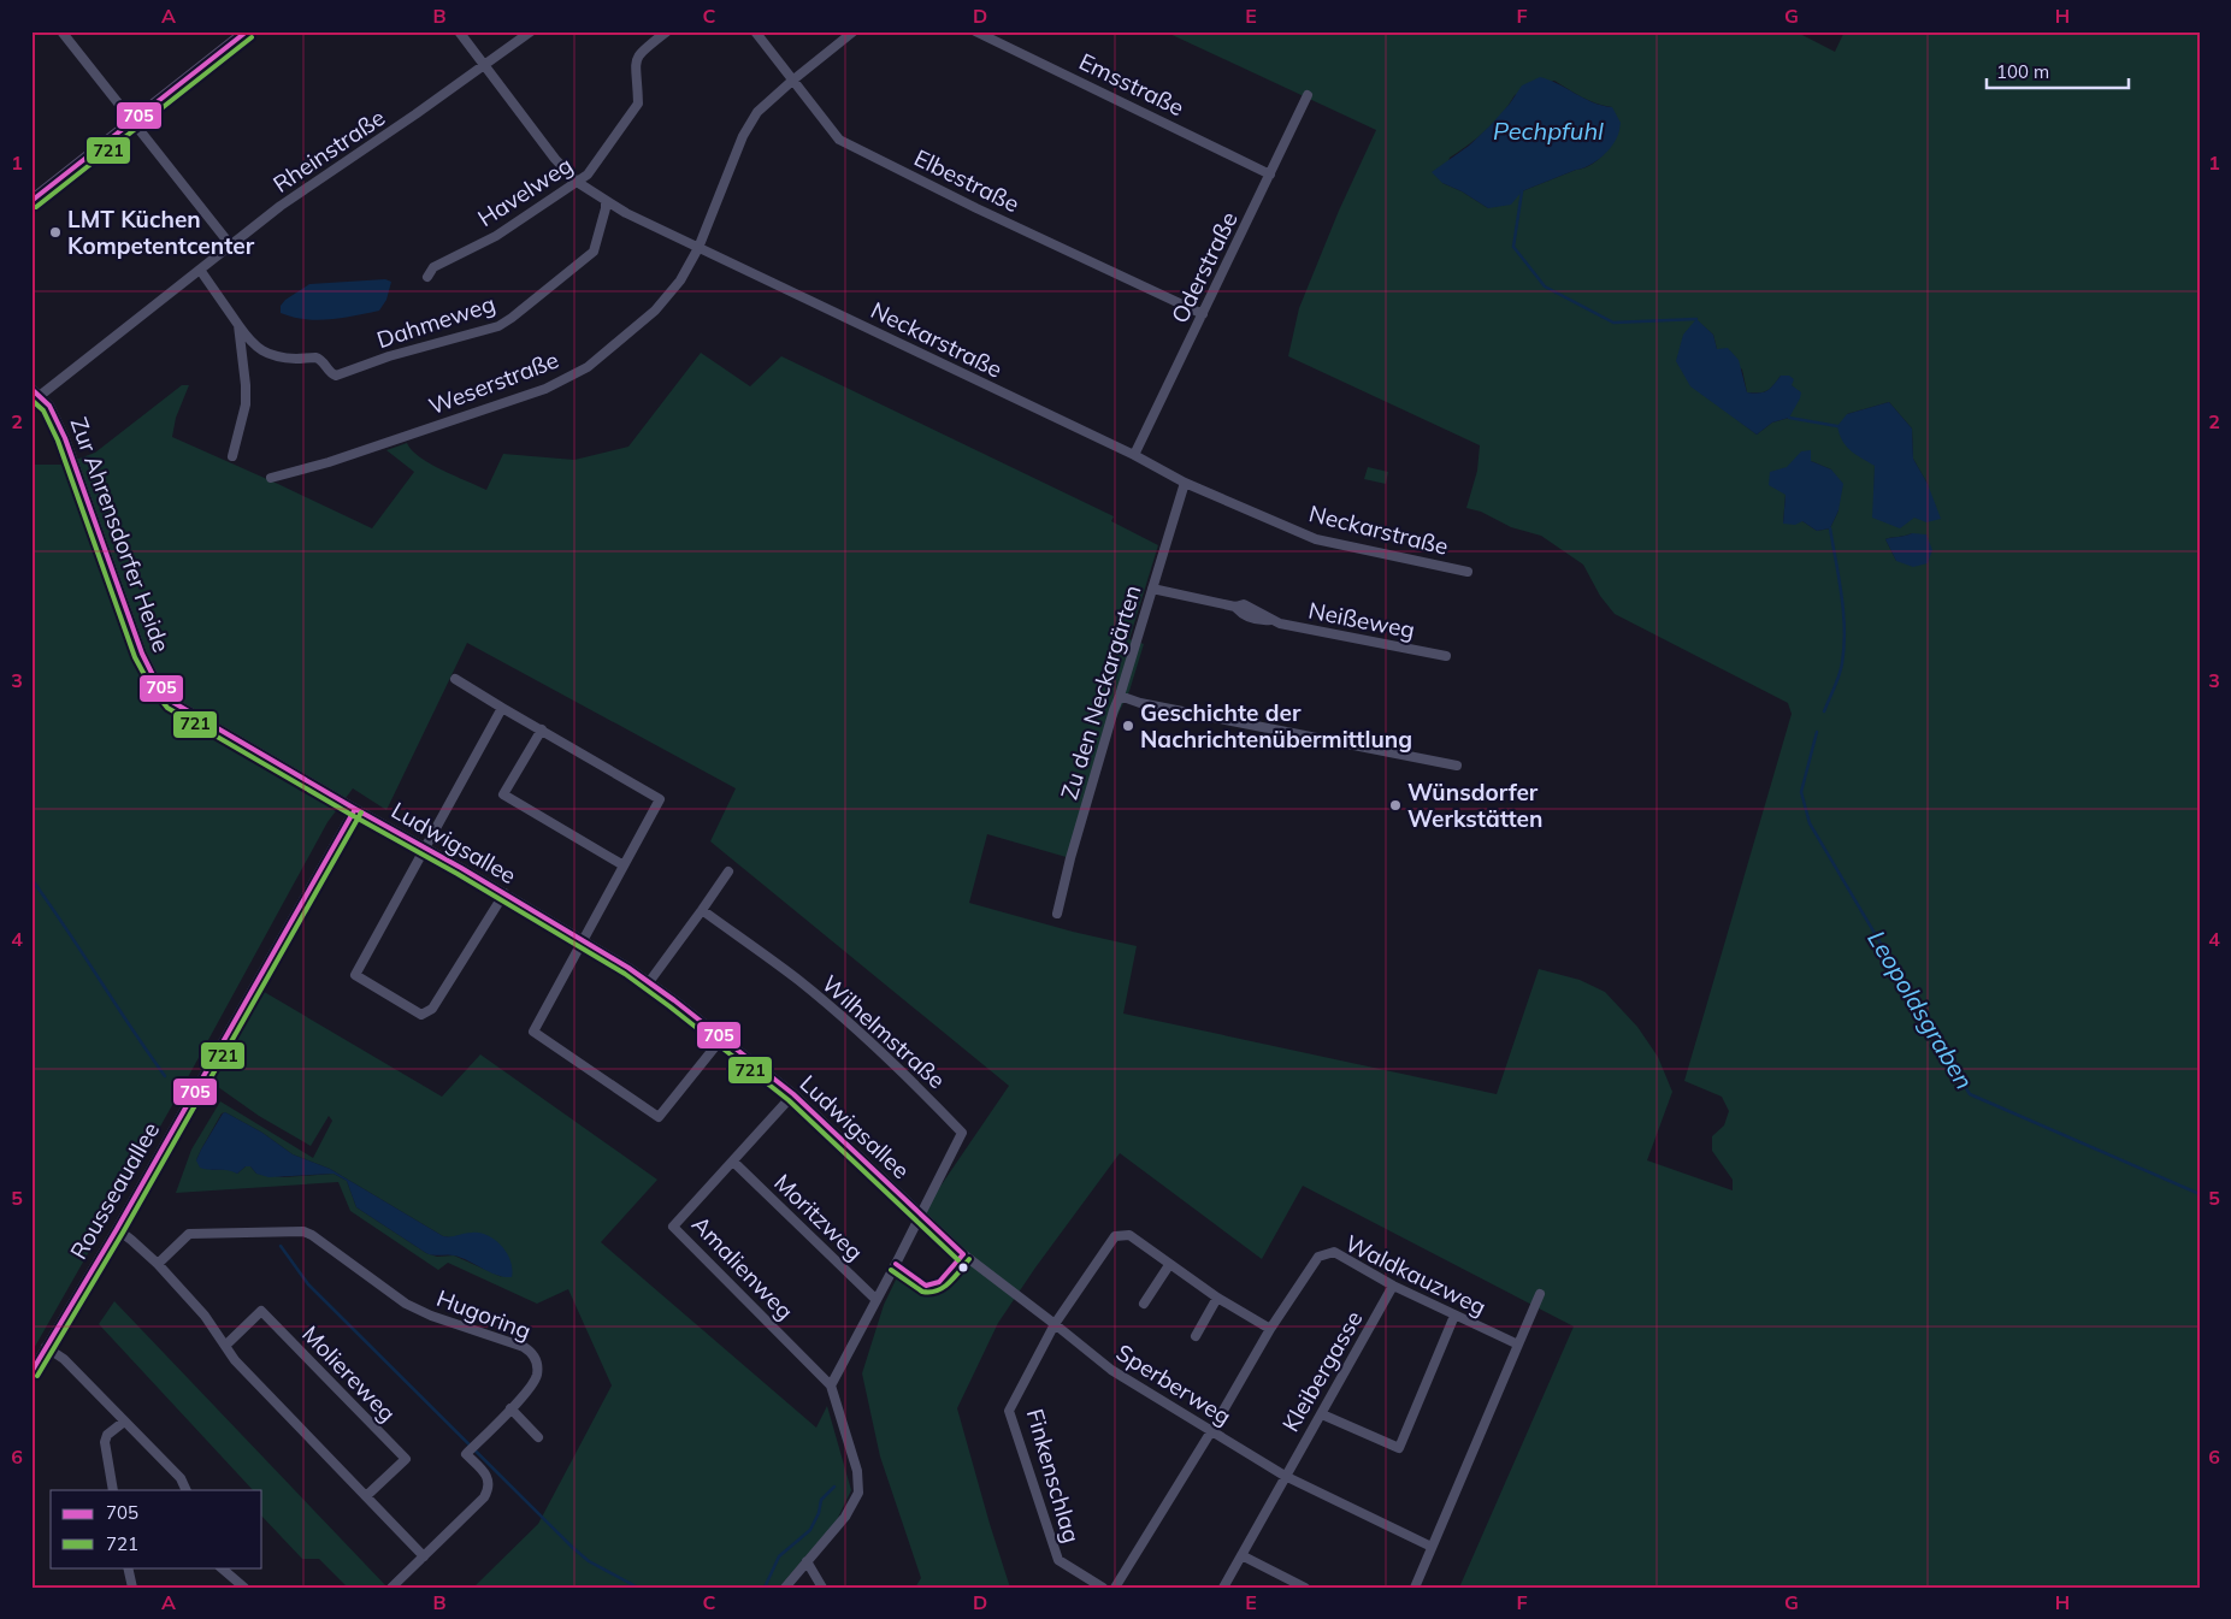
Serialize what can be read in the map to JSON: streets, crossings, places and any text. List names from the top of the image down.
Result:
{
  "streets": {
    "street": [
      "Emsstraße",
      "Rheinstraße",
      "Elbestraße",
      "Havelweg",
      "Oderstraße",
      "Dahmeweg",
      "Neckarstraße",
      "Weserstraße",
      "Zur Ahrensdorfer Heide",
      "Neißeweg",
      "Zu den Neckargärten",
      "Ludwigsallee",
      "Wilhelmstraße",
      "Rousseauallee",
      "Moritzweg",
      "Amalienweg",
      "Waldkauzweg",
      "Hugoring",
      "Kleibergasse",
      "Moliereweg",
      "Sperberweg",
      "Finkenschlag"
    ]
  },
  "crossings": [
    ["Emsstraße", "Oderstraße"],
    ["Rheinstraße", "Neckarstraße"],
    ["Rheinstraße", "Zur Ahrensdorfer Heide"],
    ["Elbestraße", "Oderstraße"],
    ["Elbestraße", "Weserstraße"],
    ["Havelweg", "Neckarstraße"],
    ["Oderstraße", "Neckarstraße"],
    ["Dahmeweg", "Neckarstraße"],
    ["Neckarstraße", "Weserstraße"],
    ["Neckarstraße", "Zu den Neckargärten"],
    ["Zur Ahrensdorfer Heide", "Ludwigsallee"],
    ["Zur Ahrensdorfer Heide", "Rousseauallee"],
    ["Neißeweg", "Zu den Neckargärten"],
    ["Ludwigsallee", "Wilhelmstraße"],
    ["Ludwigsallee", "Rousseauallee"],
    ["Ludwigsallee", "Amalienweg"],
    ["Ludwigsallee", "Sperberweg"],
    ["Wilhelmstraße", "Sperberweg"],
    ["Moritzweg", "Amalienweg"],
    ["Waldkauzweg", "Kleibergasse"],
    ["Waldkauzweg", "Sperberweg"],
    ["Kleibergasse", "Sperberweg"],
    ["Sperberweg", "Finkenschlag"]
  ],
  "water": ["Pechpfuhl", "Leopoldsgraben"],
  "places": ["LMT Küchen Kompetentcenter", "Geschichte der Nachrichtenübermittlung", "Wünsdorfer Werkstätten"],
  "lines": ["transit line 705", "transit line 721"],
  "legend": ["705", "721"],
  "scale_bar": "100 m",
  "grid": {
    "columns": [
      "A",
      "B",
      "C",
      "D",
      "E",
      "F",
      "G",
      "H"
    ],
    "rows": [
      "1",
      "2",
      "3",
      "4",
      "5",
      "6"
    ]
  }
}
